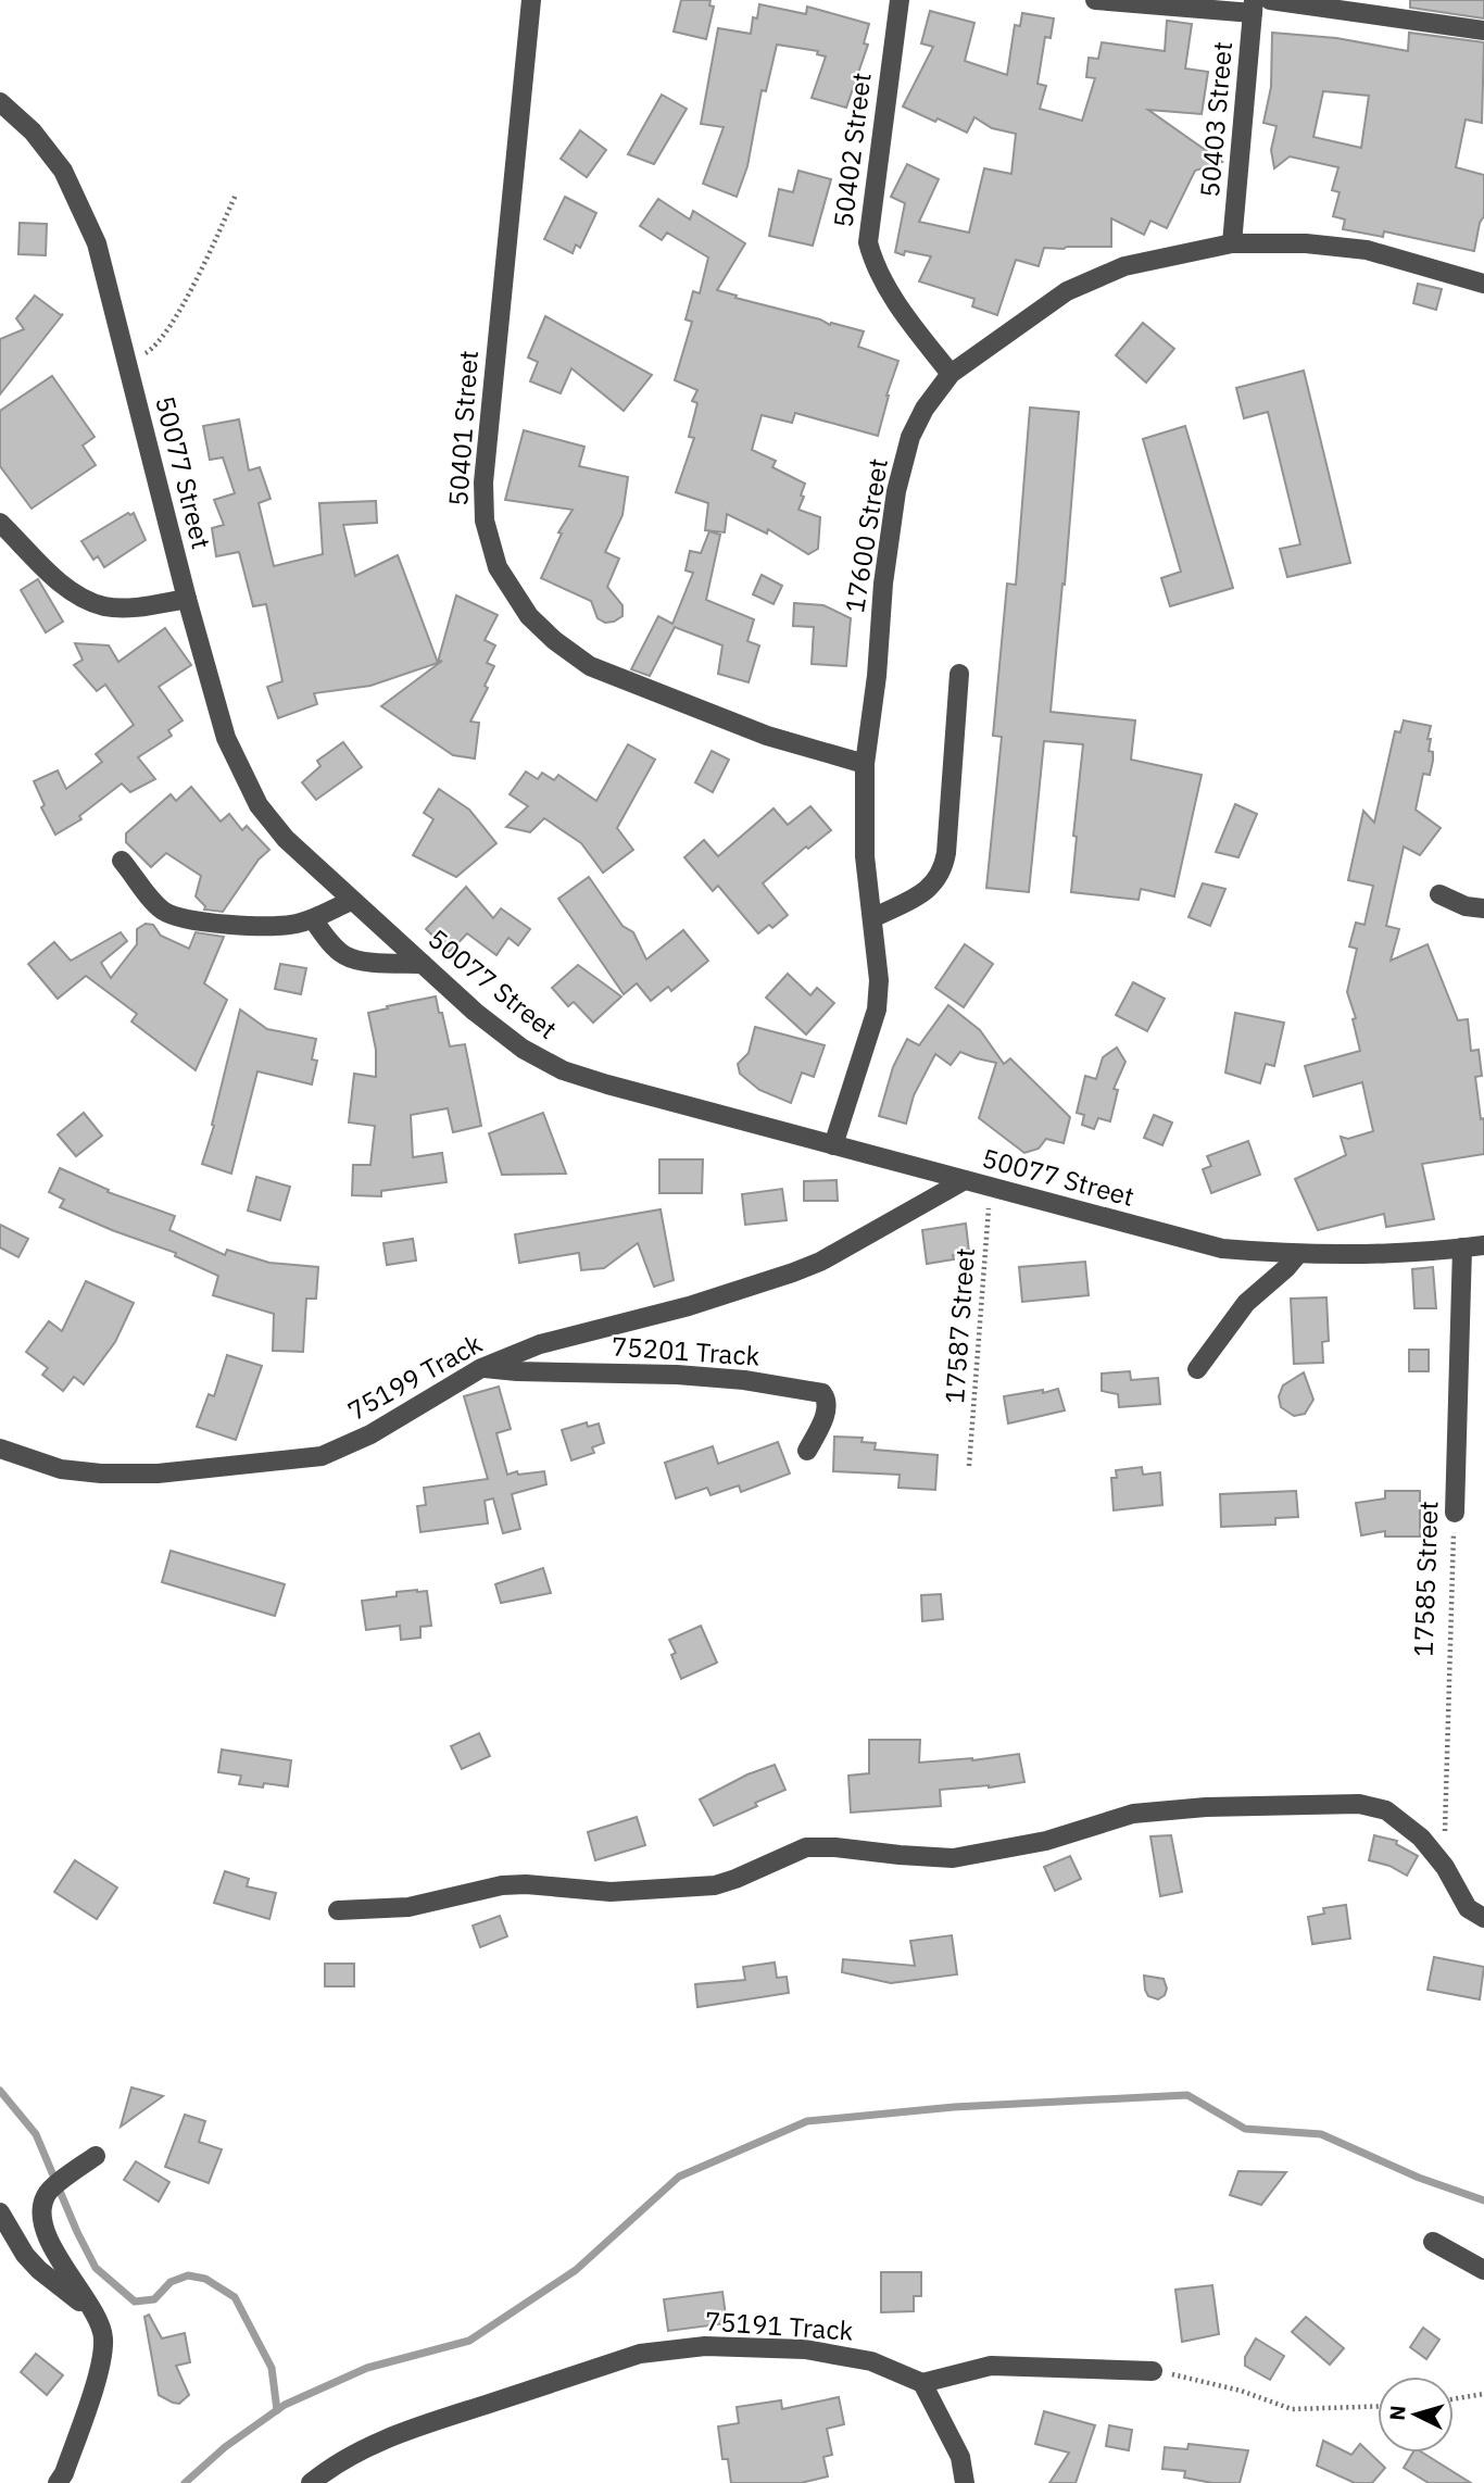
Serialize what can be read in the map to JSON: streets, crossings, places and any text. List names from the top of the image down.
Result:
{
  "streets": {
    "street": [
      "50403 Street",
      "50402 Street",
      "50401 Street",
      "50077 Street",
      "17600 Street",
      "75201 Track",
      "75199 Track",
      "17585 Street",
      "75191 Track"
    ],
    "path": ["17587 Street"]
  },
  "crossings": [
    ["50403 Street", "17600 Street"],
    ["50402 Street", "17600 Street"],
    ["50401 Street", "17600 Street"],
    ["50077 Street", "17600 Street"],
    ["50077 Street", "17587 Street"],
    ["50077 Street", "75199 Track"],
    ["50077 Street", "17585 Street"],
    ["75201 Track", "75199 Track"]
  ],
  "north": "left"
}
